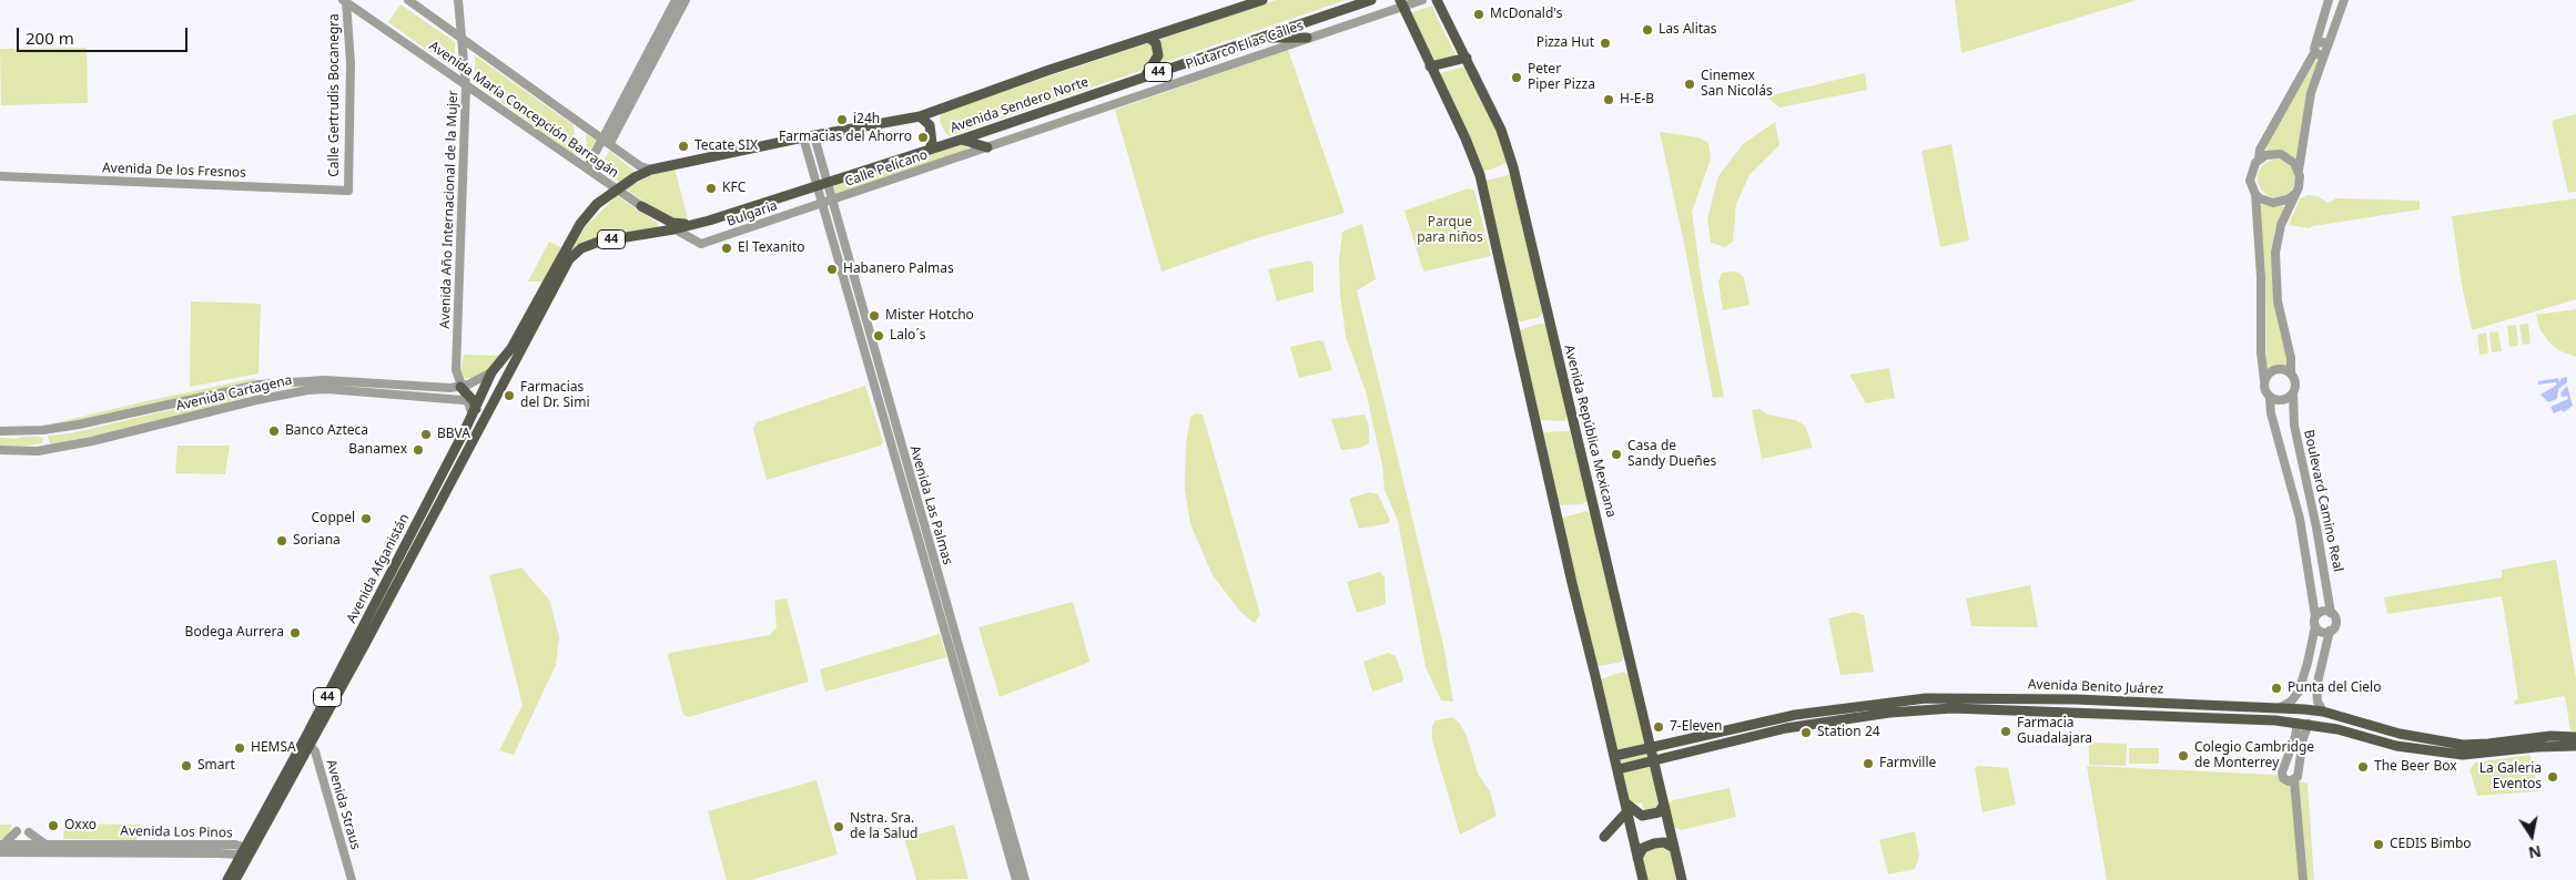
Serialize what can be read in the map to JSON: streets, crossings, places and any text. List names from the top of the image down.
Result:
{
  "streets": {
    "main road": [
      "44",
      "Avenida Sendero Norte",
      "Avenida República Mexicana",
      "Avenida Afganistán",
      "Avenida Benito Juárez"
    ],
    "street": [
      "Plutarco Elias Calles",
      "Calle Gertrudis Bocanegra",
      "Avenida María Concepción Barragán",
      "Calle Pelícano",
      "Avenida De los Fresnos",
      "Avenida Año Internacional de la Mujer",
      "Bulgaria",
      "Avenida Cartagena",
      "Boulevard Camino Real",
      "Avenida Las Palmas",
      "Avenida Straus",
      "Avenida Los Pinos"
    ]
  },
  "crossings": [
    ["Plutarco Elias Calles", "Calle Pelícano"],
    ["44", "Avenida Sendero Norte"],
    ["44", "Avenida María Concepción Barragán"],
    ["44", "Avenida Afganistán"],
    ["Calle Gertrudis Bocanegra", "Avenida María Concepción Barragán"],
    ["Calle Gertrudis Bocanegra", "Avenida De los Fresnos"],
    ["Avenida Sendero Norte", "Avenida María Concepción Barragán"],
    ["Avenida Sendero Norte", "Avenida Las Palmas"],
    ["Avenida María Concepción Barragán", "Avenida Año Internacional de la Mujer"],
    ["Avenida María Concepción Barragán", "Bulgaria"],
    ["Calle Pelícano", "Bulgaria"],
    ["Calle Pelícano", "Avenida Las Palmas"],
    ["Avenida Año Internacional de la Mujer", "Avenida Cartagena"],
    ["Bulgaria", "Avenida Las Palmas"],
    ["Avenida Cartagena", "Avenida Afganistán"],
    ["Avenida República Mexicana", "Avenida Benito Juárez"],
    ["Boulevard Camino Real", "Avenida Benito Juárez"],
    ["Avenida Afganistán", "Avenida Straus"],
    ["Avenida Afganistán", "Avenida Los Pinos"]
  ],
  "parks": ["Parque para niños"],
  "places": [
    "McDonald's",
    "Las Alitas",
    "Pizza Hut",
    "Peter Piper Pizza",
    "Cinemex San Nicolás",
    "H-E-B",
    "i24h",
    "Farmacias del Ahorro",
    "Tecate SIX",
    "KFC",
    "El Texanito",
    "Habanero Palmas",
    "Mister Hotcho",
    "Lalo´s",
    "Farmacias del Dr. Simi",
    "Banco Azteca",
    "BBVA",
    "Banamex",
    "Casa de Sandy Dueñes",
    "Coppel",
    "Soriana",
    "Bodega Aurrera",
    "Punta del Cielo",
    "7-Eleven",
    "Farmacia Guadalajara",
    "Station 24",
    "HEMSA",
    "Colegio Cambridge de Monterrey",
    "Farmville",
    "Smart",
    "The Beer Box",
    "La Galeria Eventos",
    "Oxxo",
    "Nstra. Sra. de la Salud",
    "CEDIS Bimbo"
  ],
  "scale_bar": "200 m",
  "north": "bottom"
}
